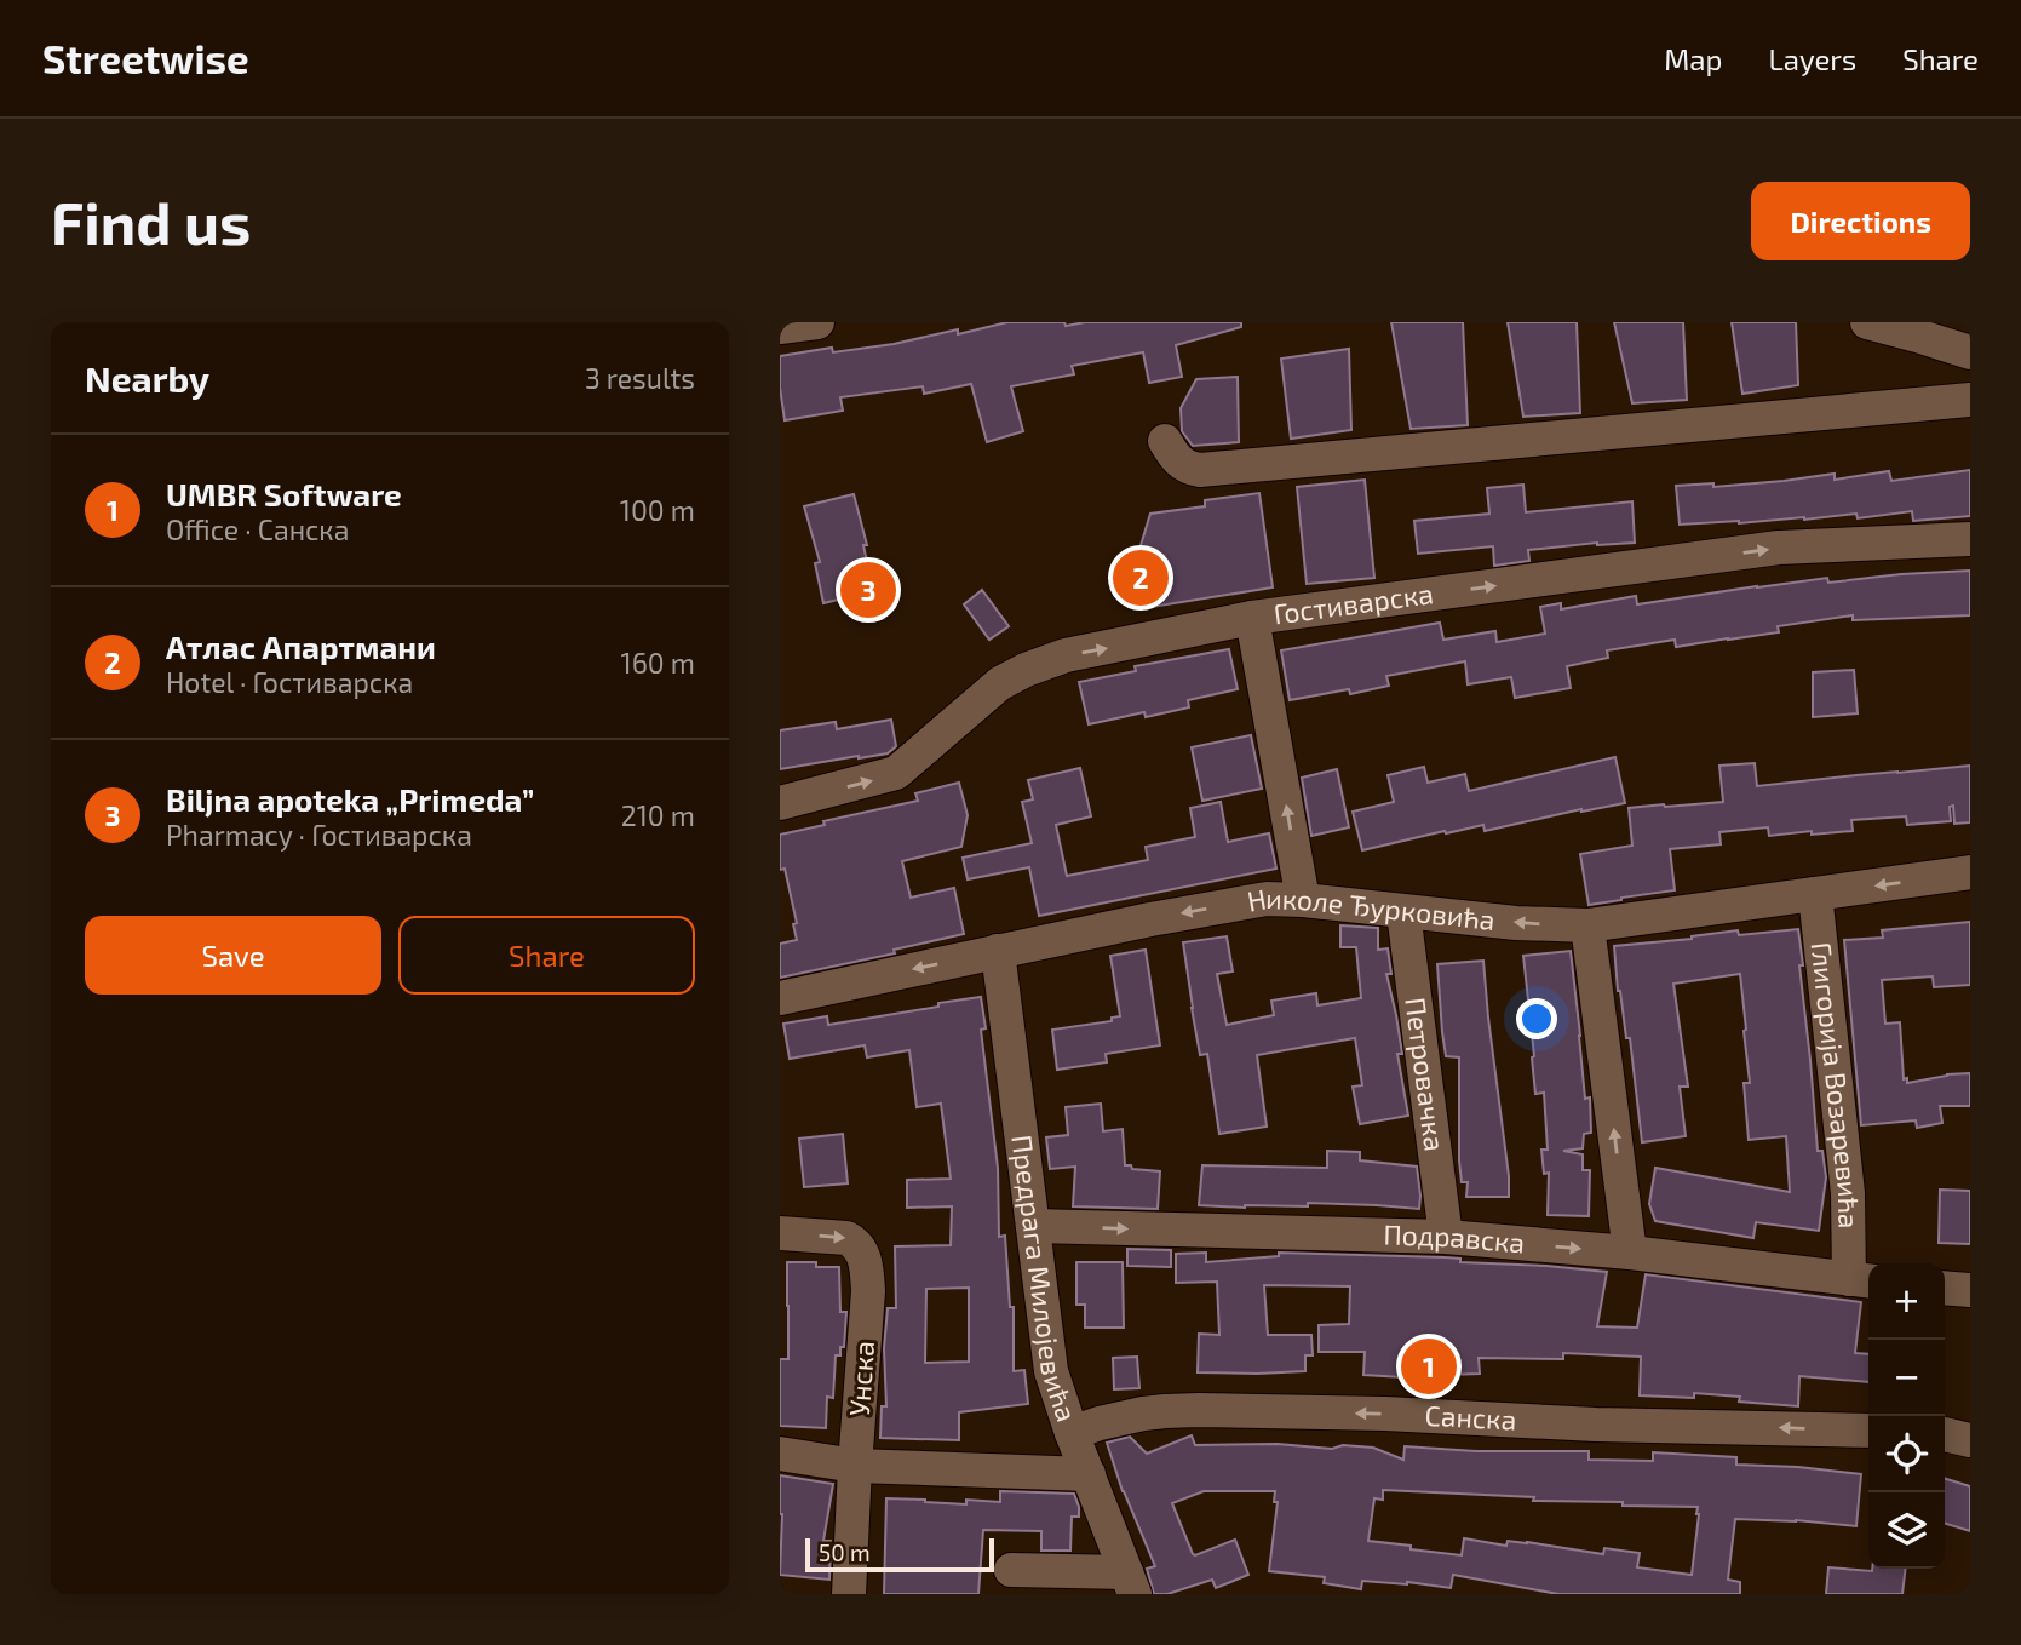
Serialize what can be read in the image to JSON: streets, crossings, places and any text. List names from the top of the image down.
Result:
{
  "streets": {
    "street": [
      "Гостиварска",
      "Николе Ђурковића",
      "Петровачка",
      "Глигорија Возаревића",
      "Подравска",
      "Предрага Милојевића",
      "Унска",
      "Санска"
    ]
  },
  "crossings": [
    ["Николе Ђурковића", "Петровачка"],
    ["Николе Ђурковића", "Глигорија Возаревића"],
    ["Николе Ђурковића", "Предрага Милојевића"],
    ["Петровачка", "Подравска"],
    ["Глигорија Возаревића", "Подравска"],
    ["Подравска", "Предрага Милојевића"],
    ["Предрага Милојевића", "Санска"]
  ],
  "one_way": [
    "Николе Ђурковића",
    "Подравска",
    "Унска",
    "Санска"
  ],
  "scale_bar": "50 m",
  "page": {
    "header": "Streetwise",
    "nav": ["Map", "Layers", "Share"],
    "buttons": [
      "Directions",
      ["Save", "Share"]
    ],
    "title": "Find us",
    "heading": ["Nearby", "3 results"],
    "list": [
      {
        "mark": "1",
        "name": "UMBR Software",
        "note": "Office · Санска",
        "value": "100 m"
      },
      {
        "mark": "2",
        "name": "Атлас Апартмани",
        "note": "Hotel · Гостиварска",
        "value": "160 m"
      },
      {
        "mark": "3",
        "name": "Biljna apoteka „Primeda”",
        "note": "Pharmacy · Гостиварска",
        "value": "210 m"
      }
    ],
    "pins": ["2", "3", "1"],
    "map_buttons": ["+", "−"],
    "scale": "50 m"
  }
}
